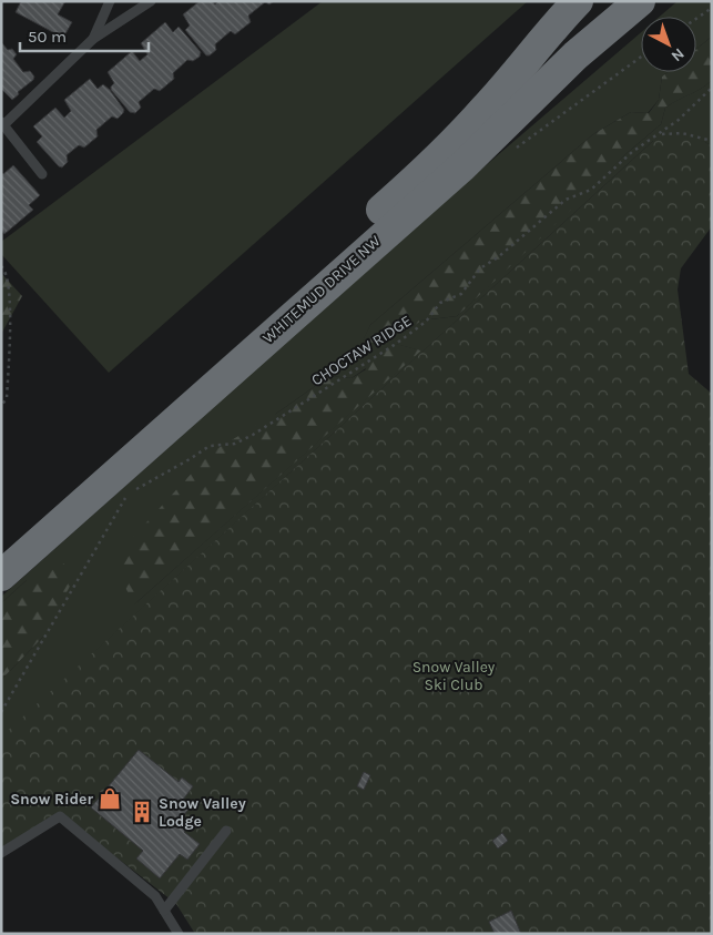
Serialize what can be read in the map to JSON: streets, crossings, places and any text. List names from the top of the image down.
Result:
{
  "streets": {
    "highway": ["WHITEMUD DRIVE NW"],
    "path": ["CHOCTAW RIDGE"]
  },
  "parks": ["Snow Valley Ski Club"],
  "places": {
    "shop": ["Snow Rider"],
    "building": ["Snow Valley Lodge"]
  },
  "scale_bar": "50 m",
  "north": "bottom right"
}
